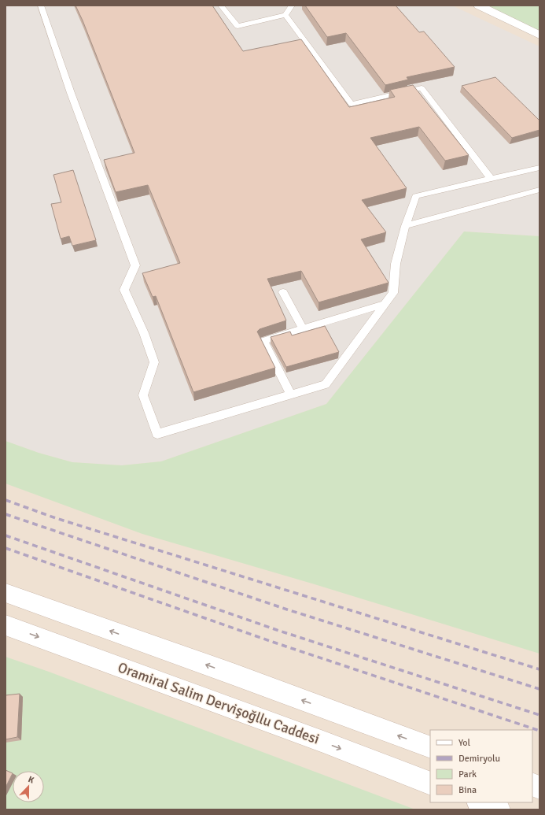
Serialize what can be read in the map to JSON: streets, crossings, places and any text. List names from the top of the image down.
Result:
{
  "streets": {
    "main road": ["Oramiral Salim Dervişoğllu Caddesi"]
  },
  "legend": [
    "Yol",
    "Demiryolu",
    "Park",
    "Bina"
  ],
  "north": "top"
}
